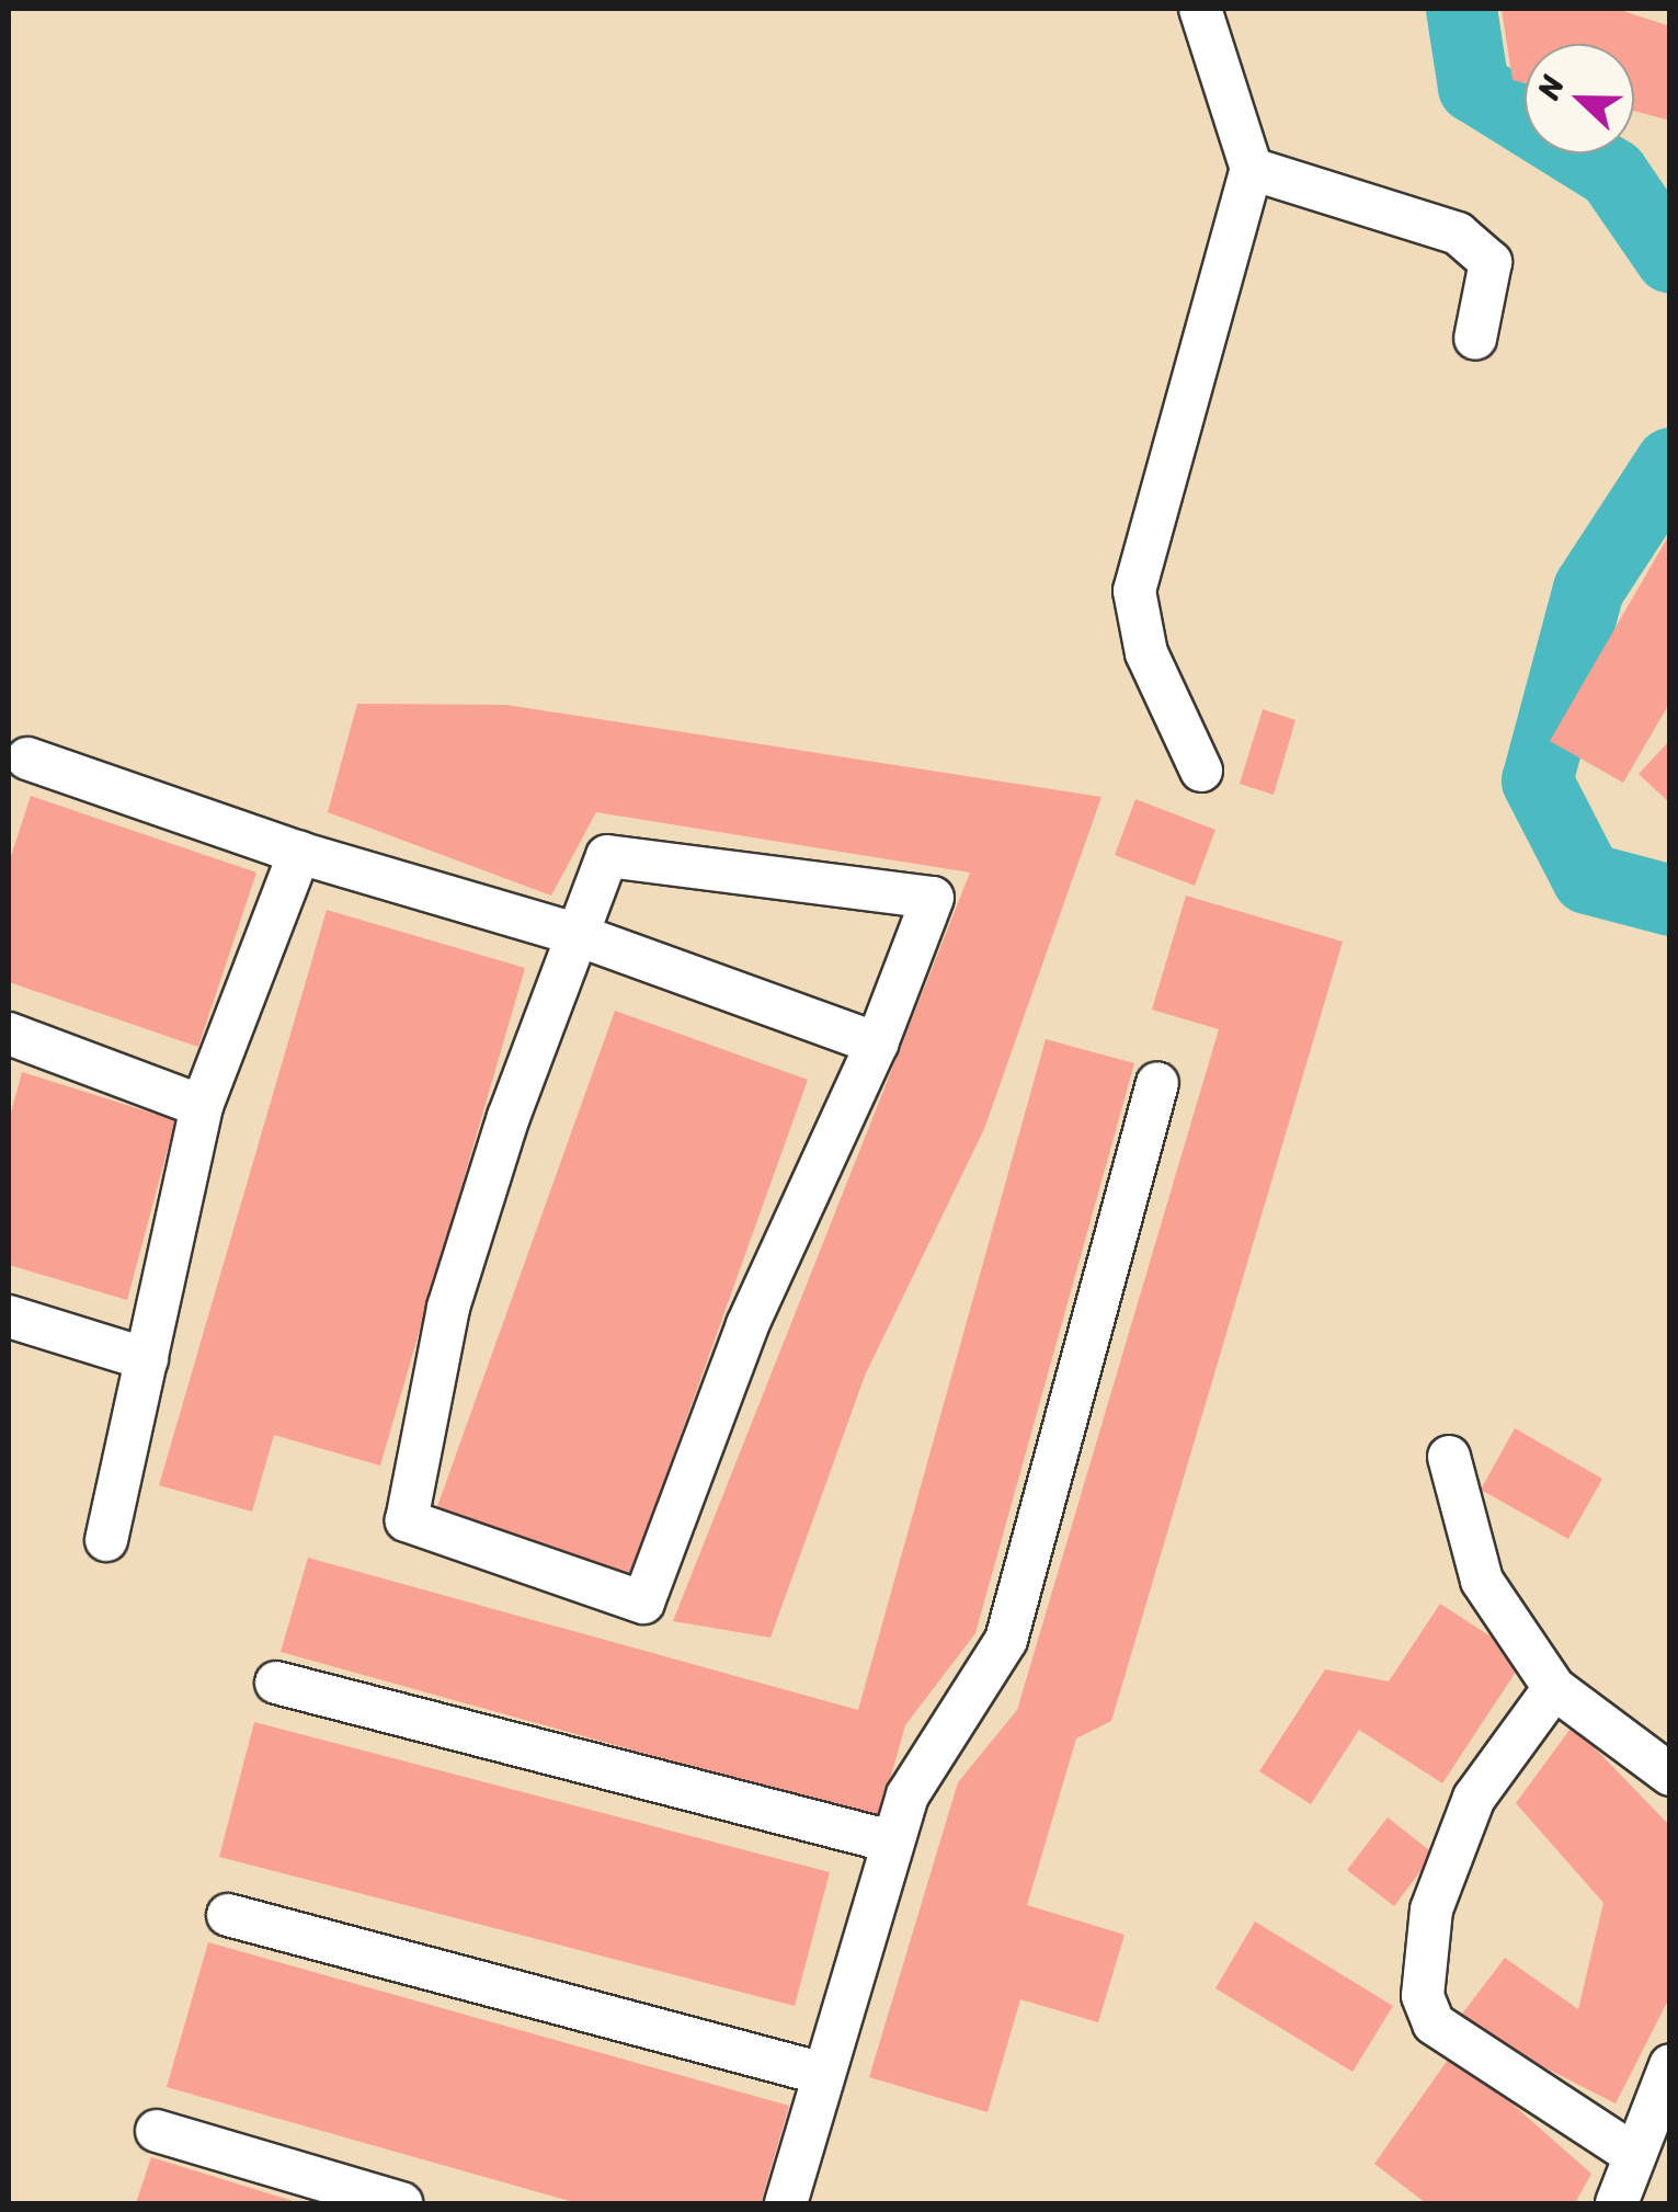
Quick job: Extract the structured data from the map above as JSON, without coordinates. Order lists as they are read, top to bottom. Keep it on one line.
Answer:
{"north":"left"}
